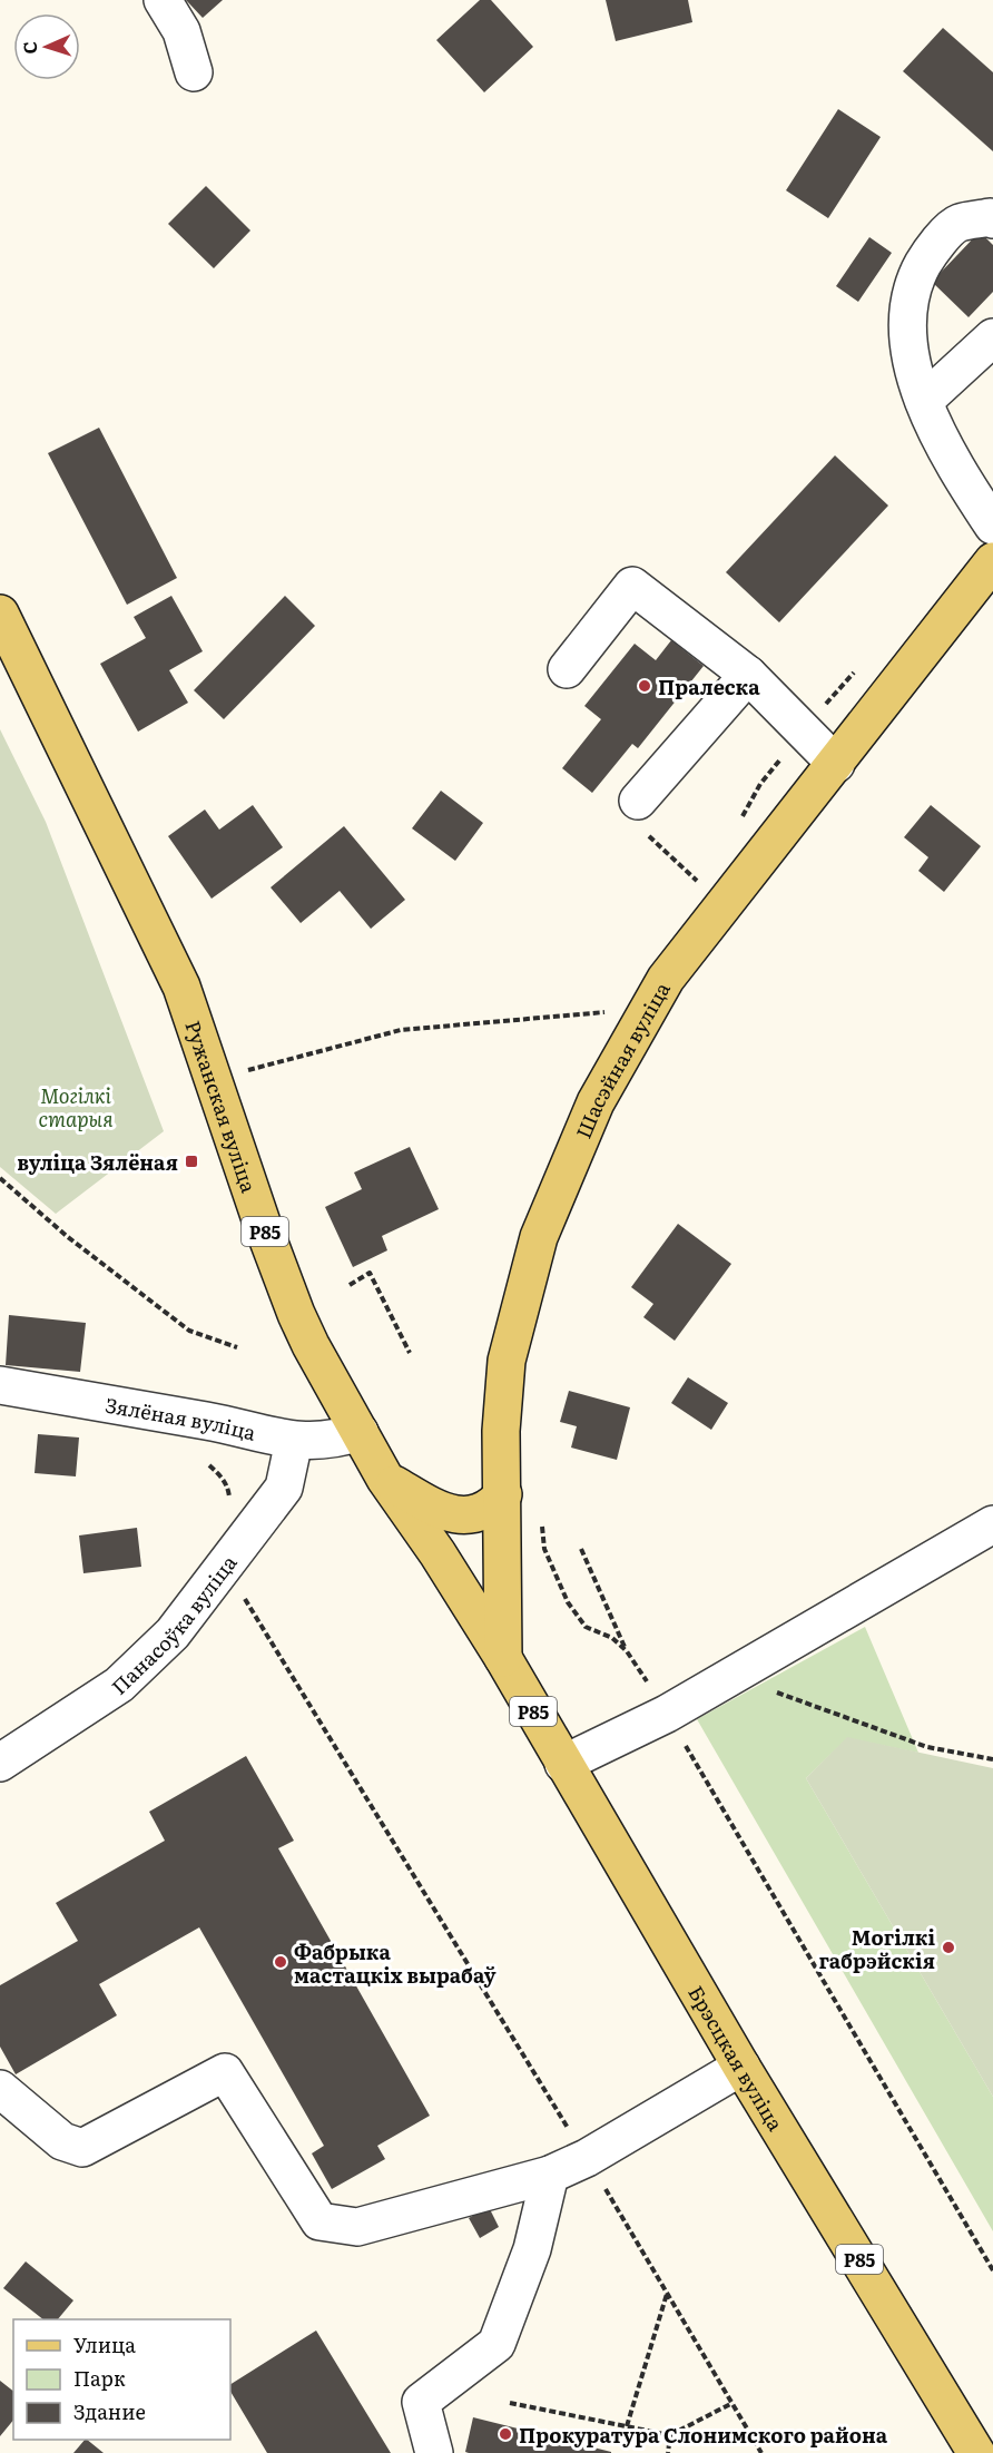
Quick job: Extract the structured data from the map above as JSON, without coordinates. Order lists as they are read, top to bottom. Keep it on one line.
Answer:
{"streets":{"main road":["Шасэйная вуліца","Ружанская вуліца","Р85","Брэсцкая вуліца"],"street":["Зялёная вуліца","Панасоўка вуліца"]},"crossings":[["Шасэйная вуліца","Ружанская вуліца"],["Шасэйная вуліца","Брэсцкая вуліца"],["Ружанская вуліца","Зялёная вуліца"],["Ружанская вуліца","Брэсцкая вуліца"],["Зялёная вуліца","Панасоўка вуліца"]],"parks":["Могілкі старыя"],"places":{"other":["Пралеска","Могілкі габрэйскія","Фабрыка мастацкіх вырабаў","Прокуратура Слонимского района"],"transit":["вуліца Зялёная"]},"legend":["Улица","Парк","Здание"],"north":"left"}
